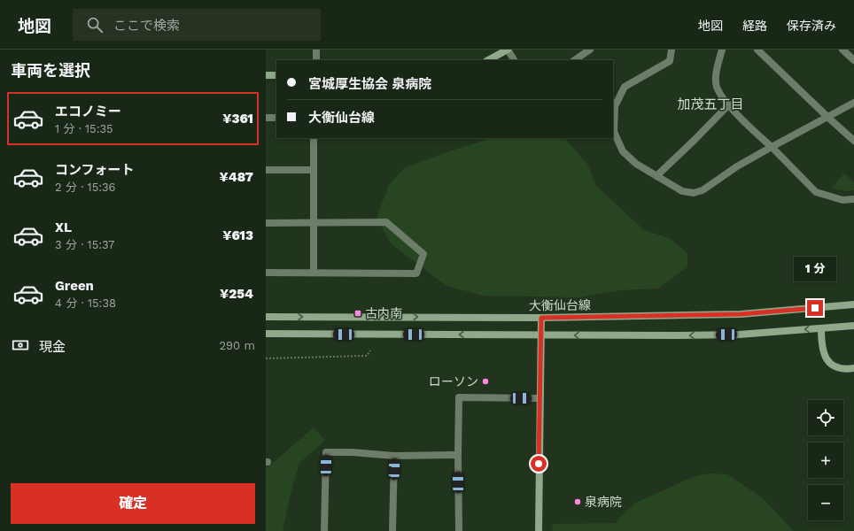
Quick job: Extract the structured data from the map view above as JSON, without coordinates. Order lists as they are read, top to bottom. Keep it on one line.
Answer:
{"streets":{"main road":["大衡仙台線"]},"districts":["加茂五丁目"],"places":{"transit":["古内南"],"other":["ローソン","泉病院"]},"page":{"header":"地図","search":"ここで検索","nav":["地図","経路","保存済み"],"heading":"車両を選択","banner":["宮城厚生協会 泉病院","大衡仙台線"],"list":[{"name":"エコノミー","note":"1 分 · 15:35","value":"¥361"},{"name":"コンフォート","note":"2 分 · 15:36","value":"¥487"},{"name":"XL","note":"3 分 · 15:37","value":"¥613"},{"name":"Green","note":"4 分 · 15:38","value":"¥254"}],"bubble":"1 分","pay":["現金","290 m"],"map_buttons":["+","−"],"buttons":"確定"}}
